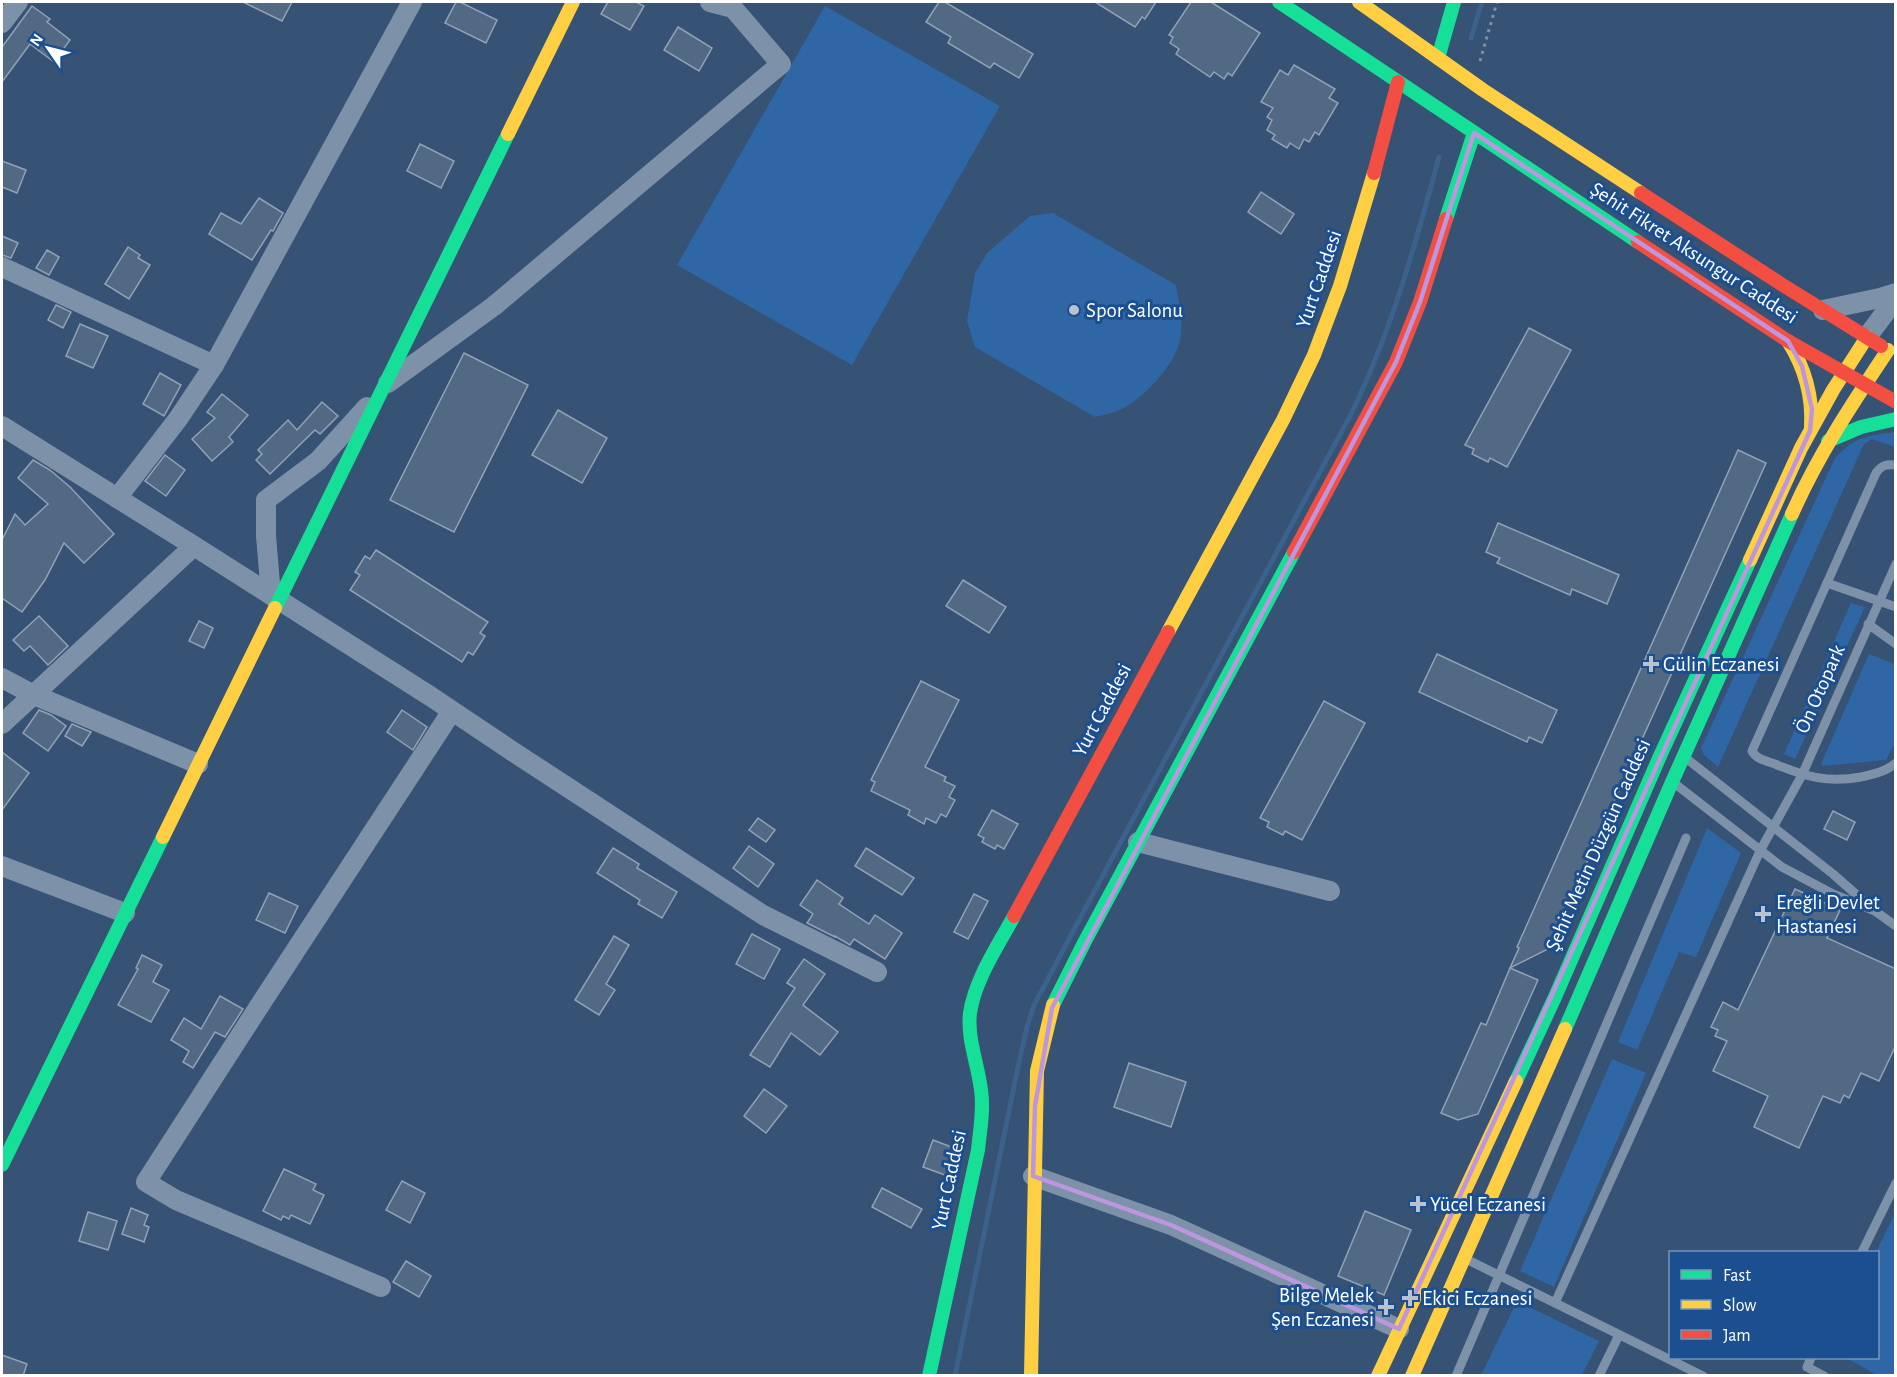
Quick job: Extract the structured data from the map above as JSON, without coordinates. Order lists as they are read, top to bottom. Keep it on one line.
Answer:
{"streets":{"street":["Şehit Fikret Aksungur Caddesi","Yurt Caddesi","Şehit Metin Düzgün Caddesi"],"lane":["Ön Otopark"]},"crossings":[["Şehit Fikret Aksungur Caddesi","Yurt Caddesi"],["Şehit Fikret Aksungur Caddesi","Şehit Metin Düzgün Caddesi"]],"places":{"other":["Spor Salonu"],"health":["Gülin Eczanesi","Ereğli Devlet Hastanesi","Yücel Eczanesi","Ekici Eczanesi","Bilge Melek Şen Eczanesi"]},"legend":["Fast","Slow","Jam"],"north":"top left"}
